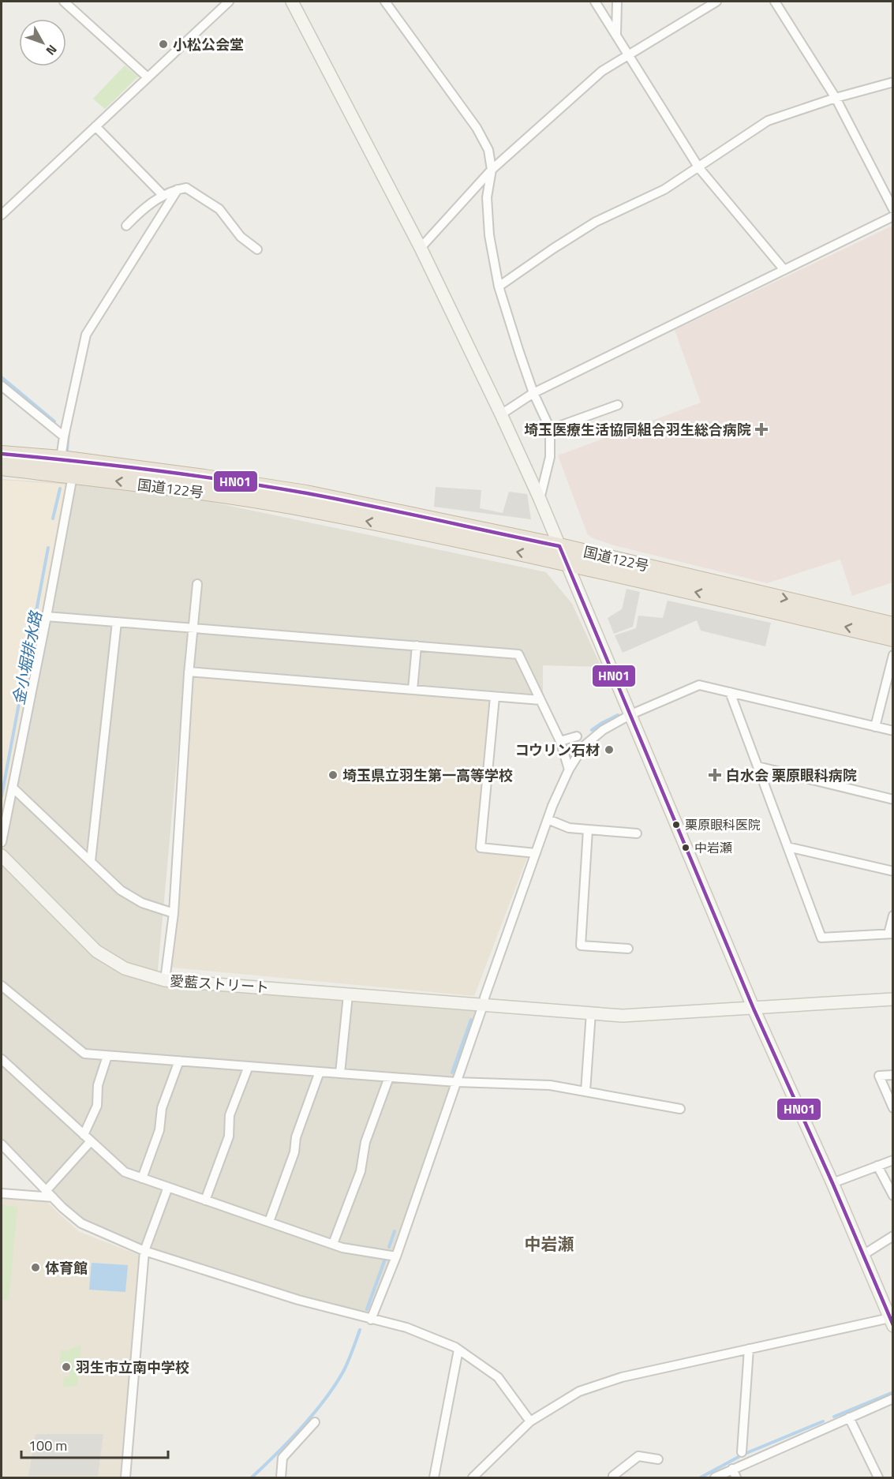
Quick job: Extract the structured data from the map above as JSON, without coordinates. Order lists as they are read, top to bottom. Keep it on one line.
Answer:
{"streets":{"highway":["国道122号"],"street":["愛藍ストリート"]},"districts":["中岩瀬"],"water":["金小堀排水路"],"places":{"other":["小松公会堂","コウリン石材","埼玉県立羽生第一高等学校","栗原眼科医院","中岩瀬","体育館","羽生市立南中学校"],"health":["埼玉医療生活協同組合羽生総合病院","白水会 栗原眼科病院"]},"lines":["transit line HN01"],"scale_bar":"100 m","north":"bottom right"}
